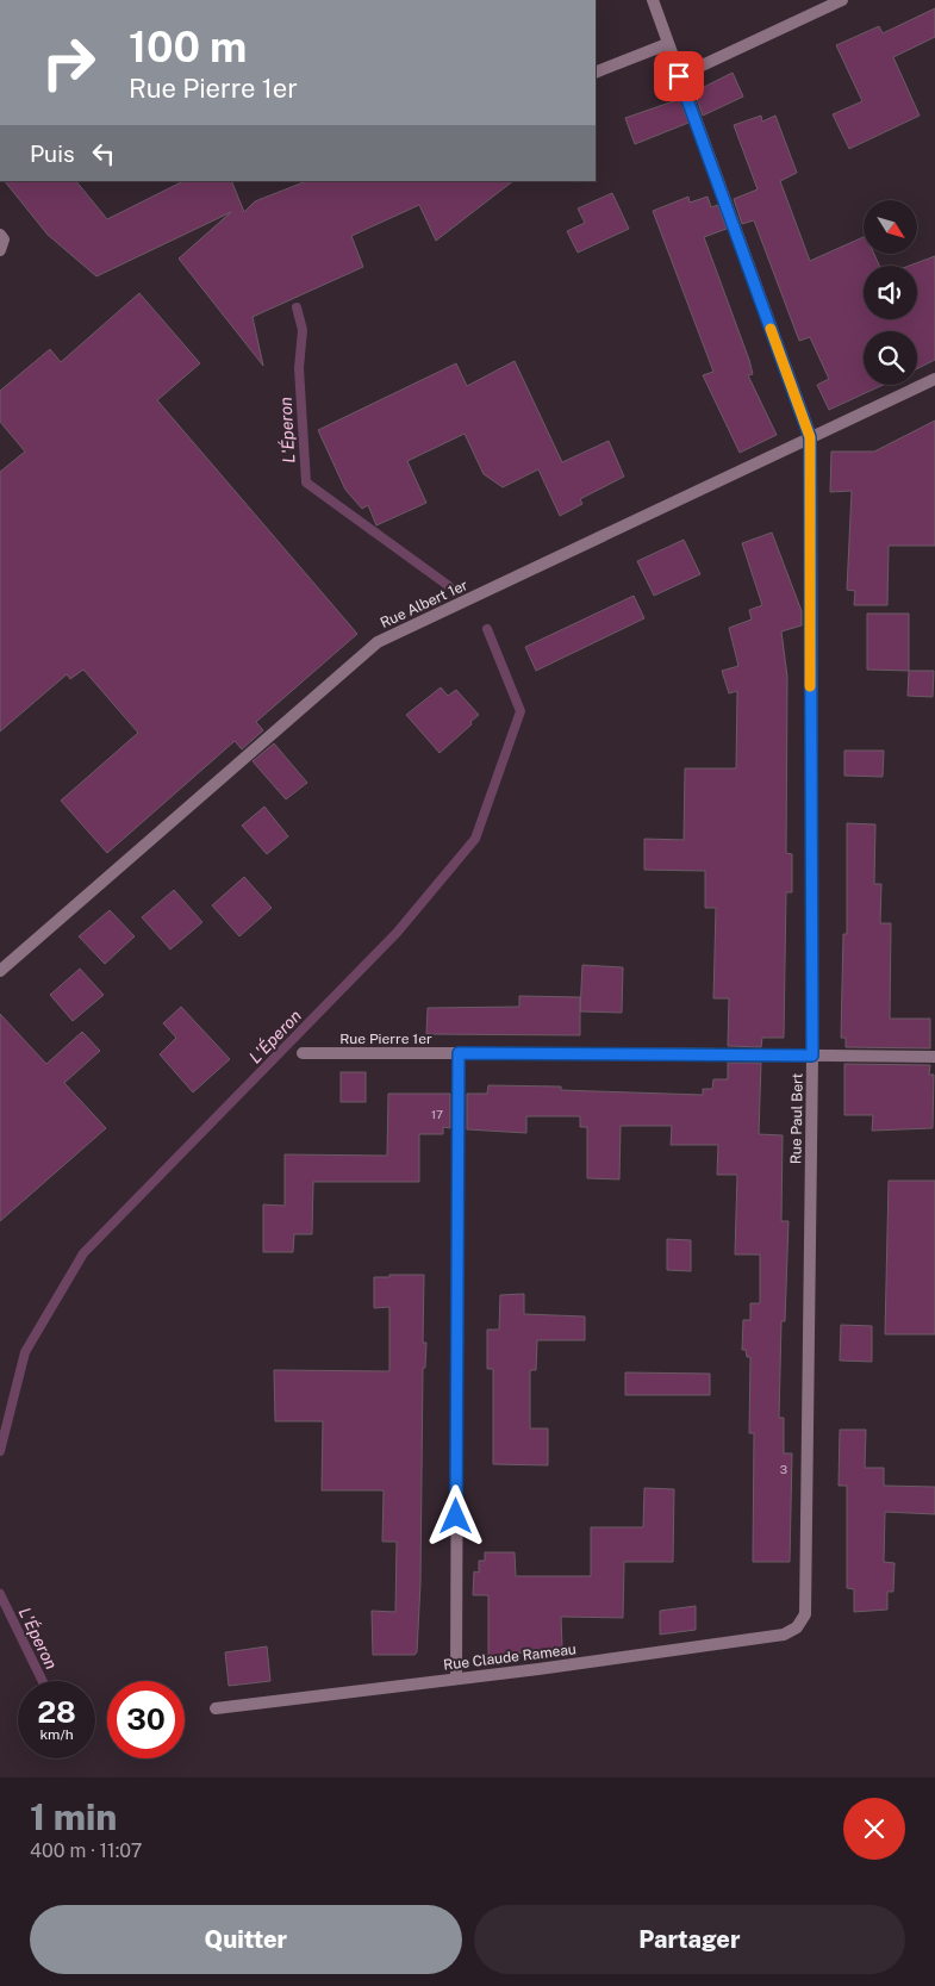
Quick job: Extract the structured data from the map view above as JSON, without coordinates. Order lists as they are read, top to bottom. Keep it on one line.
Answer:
{"streets":{"street":["Rue Albert 1er","Rue Pierre 1er","Rue Paul Bert","Rue Claude Rameau"]},"crossings":[["Rue Albert 1er","Rue Paul Bert"],["Rue Pierre 1er","Rue Paul Bert"],["Rue Paul Bert","Rue Claude Rameau"]],"water":["L'Éperon"],"house_numbers":["17","3"],"north":"bottom right","page":{"turn":["100 m","Rue Pierre 1er"],"then":"Puis","speed":"28 km/h","limit":"30","heading":["1 min","400 m · 11:07"],"buttons":["Quitter","Partager"]}}
